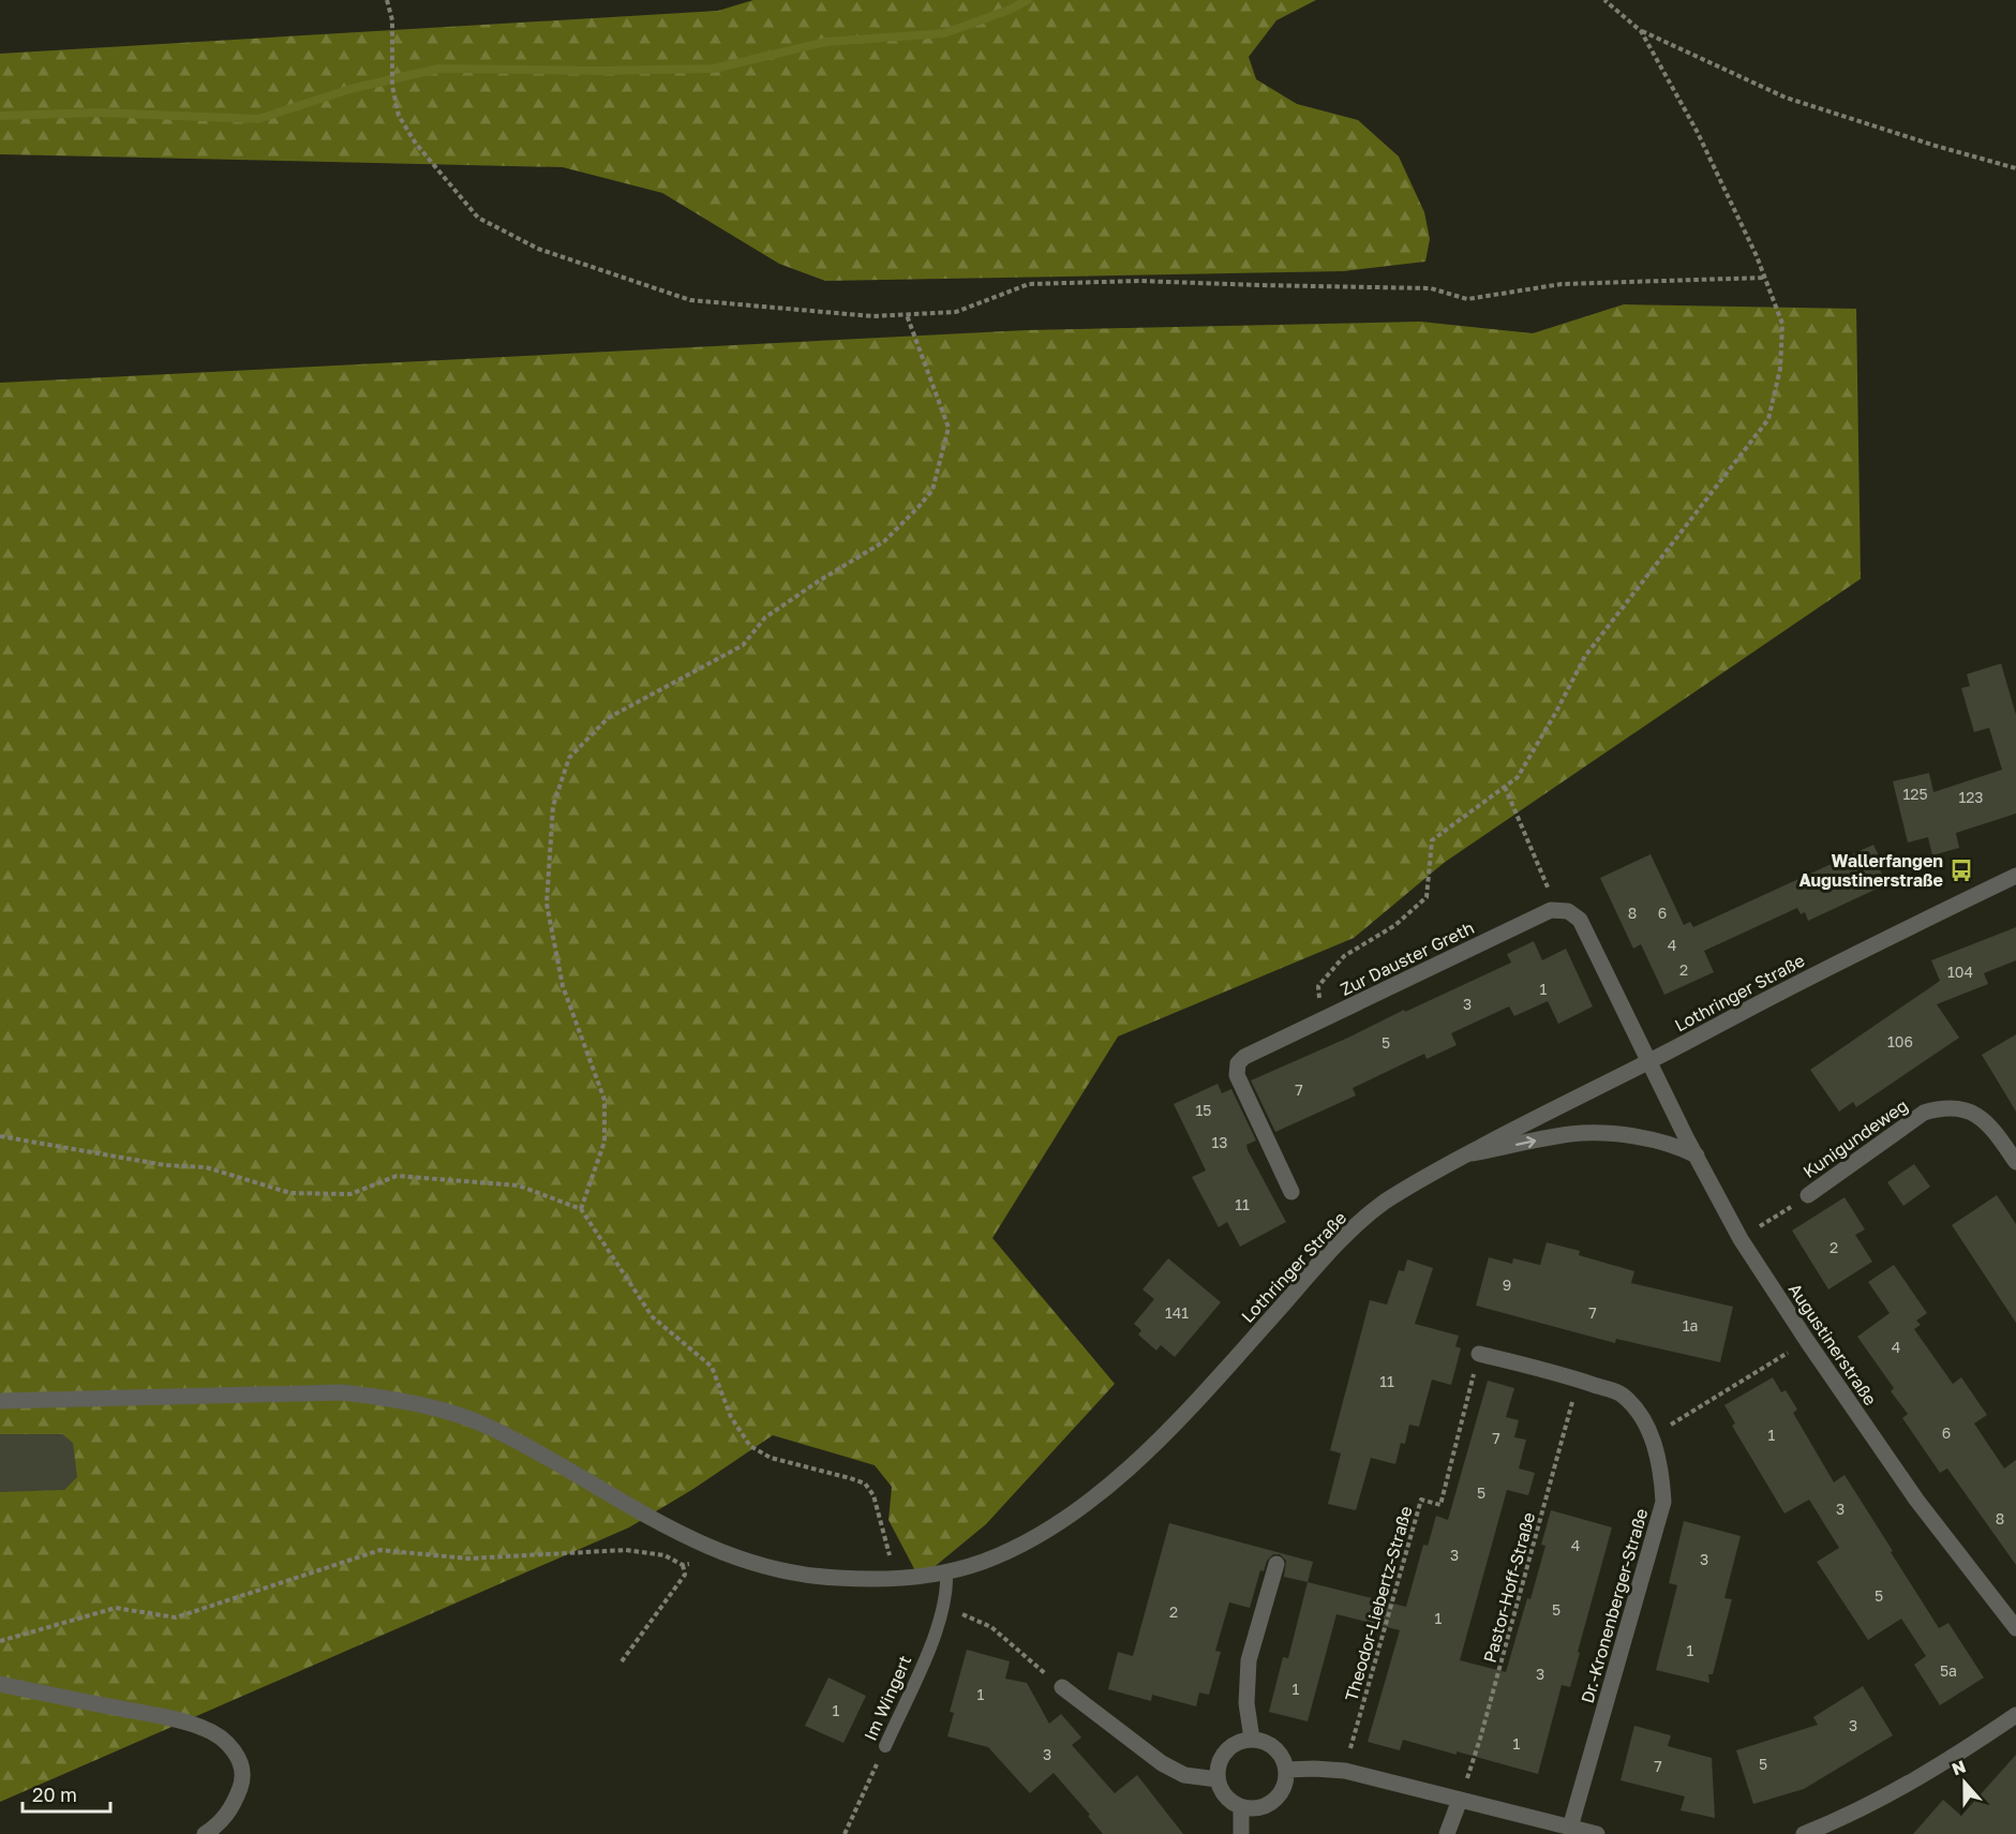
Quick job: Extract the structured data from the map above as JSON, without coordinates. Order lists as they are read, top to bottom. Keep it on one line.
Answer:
{"streets":{"street":["Zur Dauster Greth","Lothringer Straße","Kunigundeweg","Augustinerstraße","Dr.-Kronenberger-Straße"],"lane":["Im Wingert"],"path":["Pastor-Hoff-Straße","Theodor-Liebertz-Straße"]},"crossings":[["Lothringer Straße","Augustinerstraße"],["Lothringer Straße","Im Wingert"],["Pastor-Hoff-Straße","Dr.-Kronenberger-Straße"],["Theodor-Liebertz-Straße","Dr.-Kronenberger-Straße"]],"places":{"bus stop":["Wallerfangen Augustinerstraße"]},"house_numbers":["125","123","8","6","4","2","104","1","3","106","5","7","15","13","11","2","9","141","7","1a","4","11","6","1","7","5","3","8","4","3","3","5","5","2","1","1","5a","3","1","1","1","3","1","3","5","7"],"scale_bar":"20 m","north":"top"}
